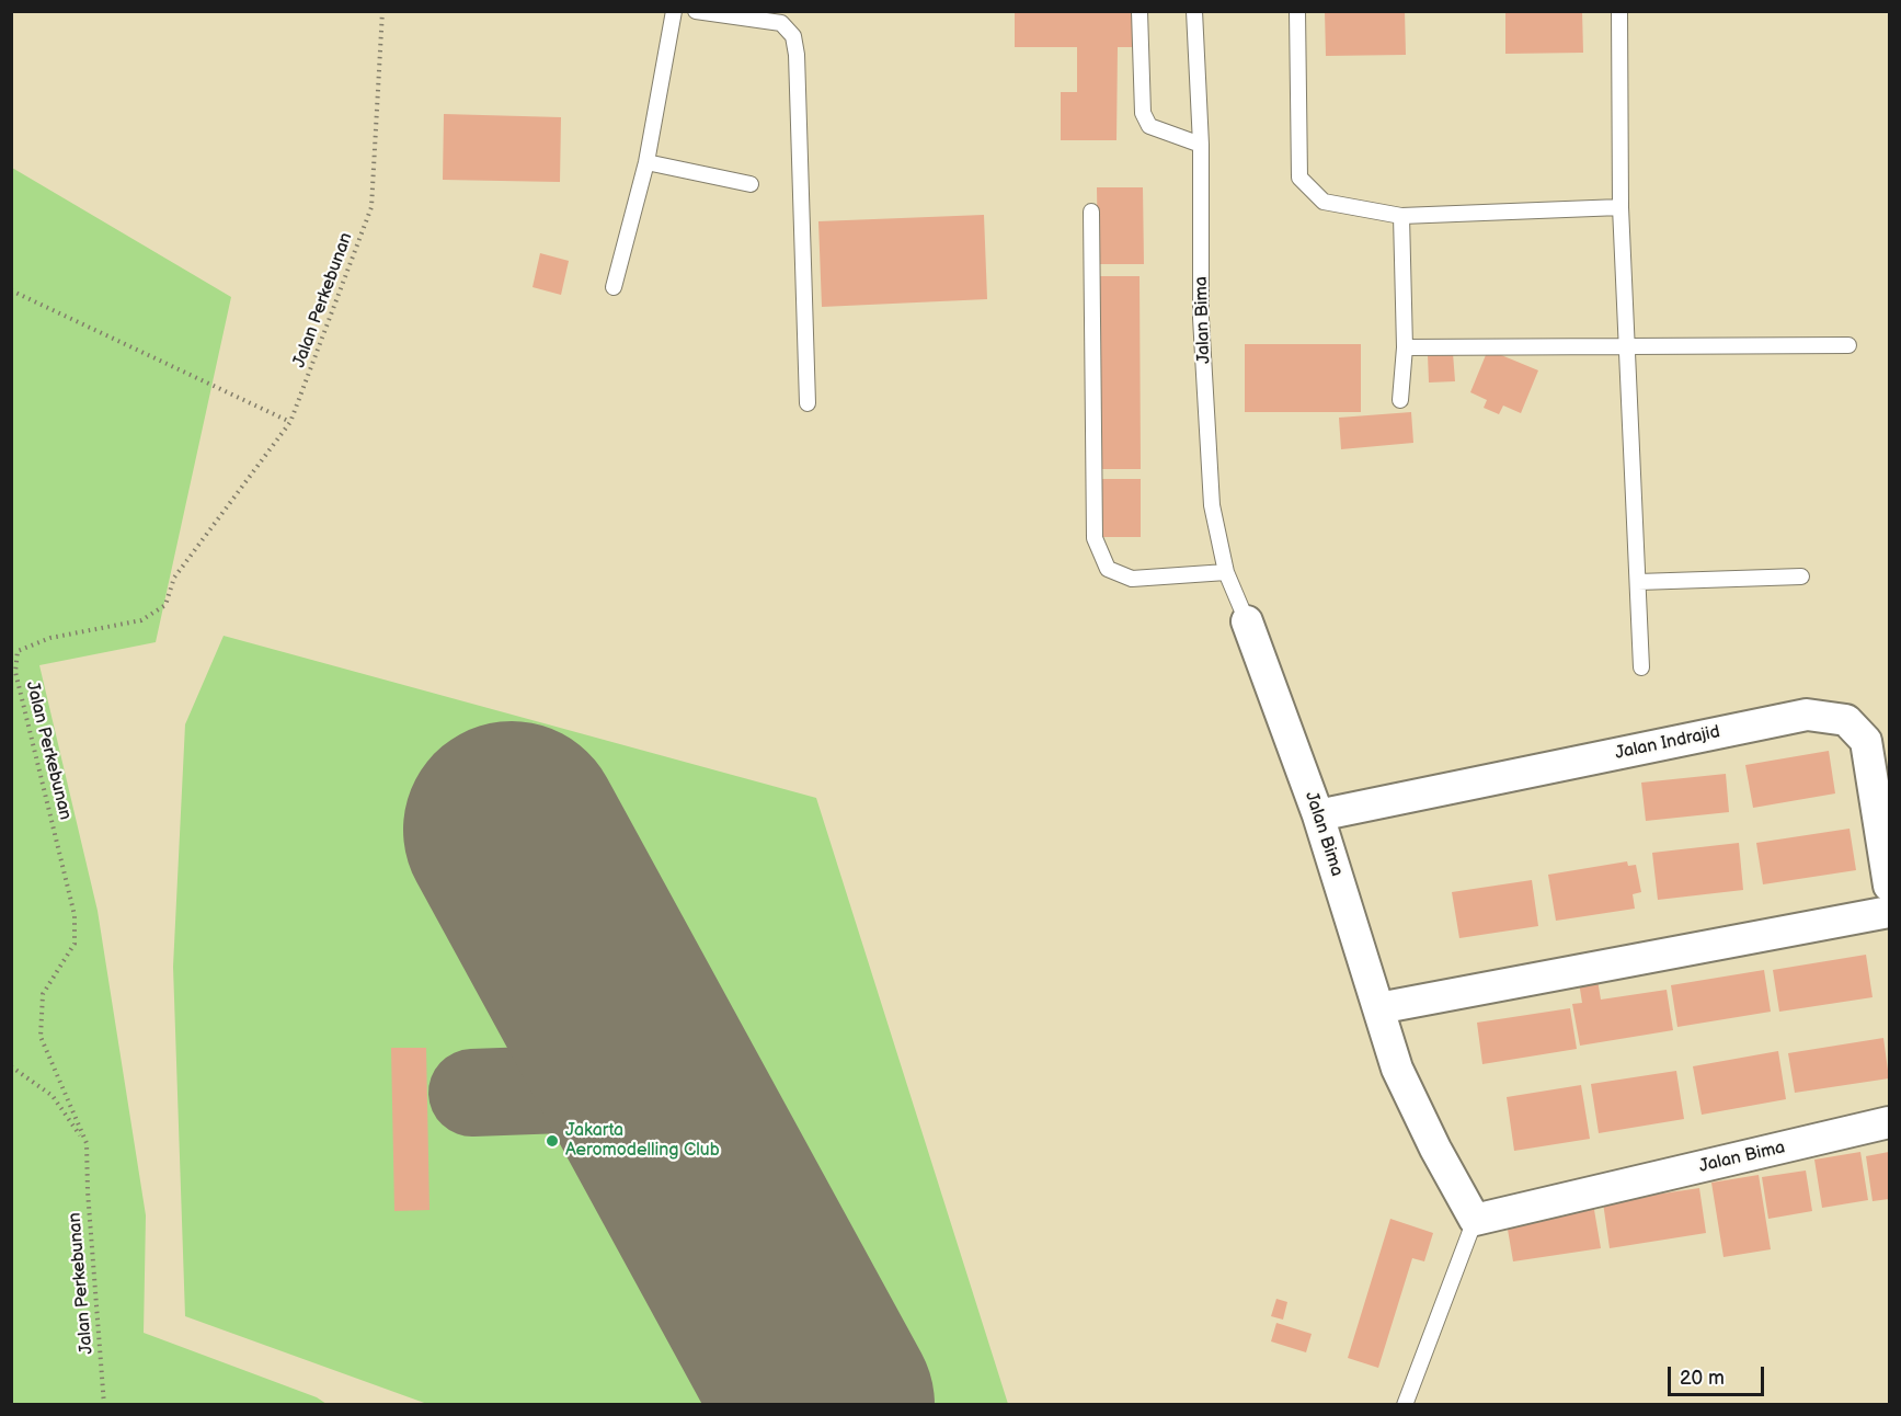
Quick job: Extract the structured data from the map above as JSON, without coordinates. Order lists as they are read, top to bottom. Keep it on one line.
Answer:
{"streets":{"street":["Jalan Bima","Jalan Indrajid"],"path":["Jalan Perkebunan"]},"crossings":[["Jalan Bima","Jalan Indrajid"]],"places":["Jakarta Aeromodelling Club"],"scale_bar":"20 m"}
